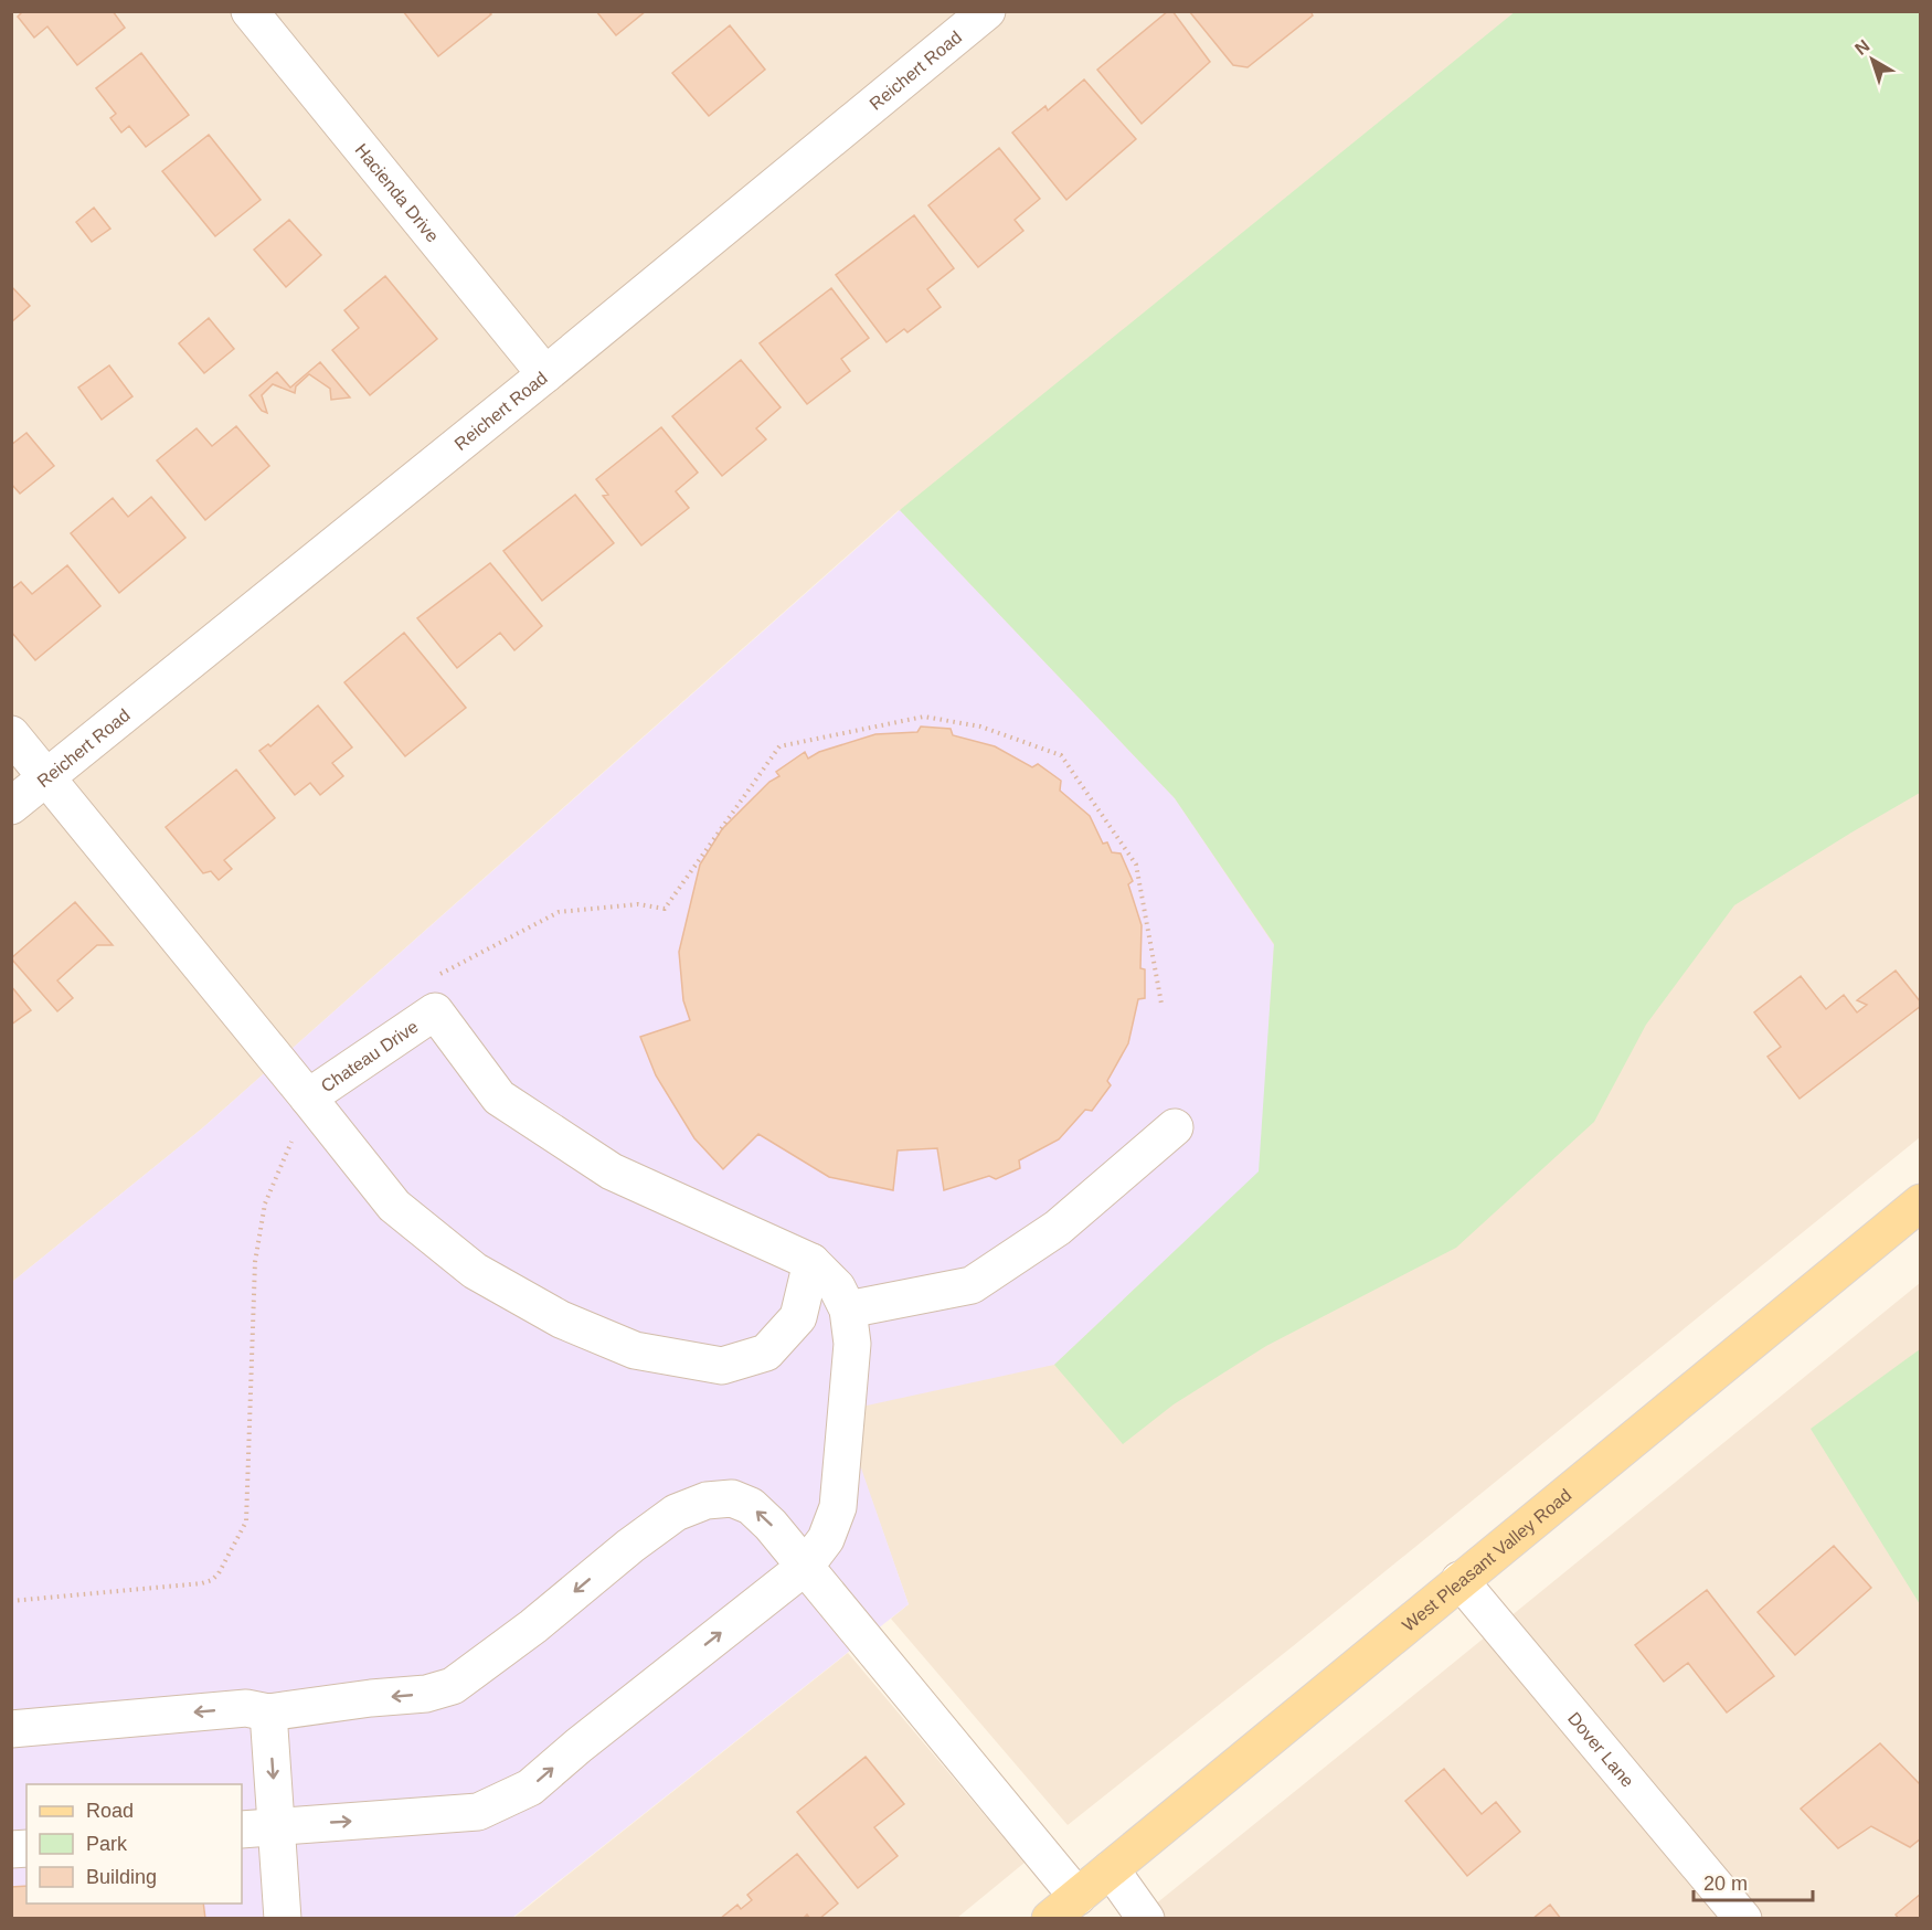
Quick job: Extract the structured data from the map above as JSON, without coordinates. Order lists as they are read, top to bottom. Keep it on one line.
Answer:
{"streets":{"main road":["West Pleasant Valley Road"],"street":["Reichert Road","Hacienda Drive","Chateau Drive","Dover Lane"]},"crossings":[["Reichert Road","Hacienda Drive"],["Reichert Road","Chateau Drive"],["West Pleasant Valley Road","Dover Lane"]],"legend":["Road","Park","Building"],"scale_bar":"20 m","north":"top left"}
